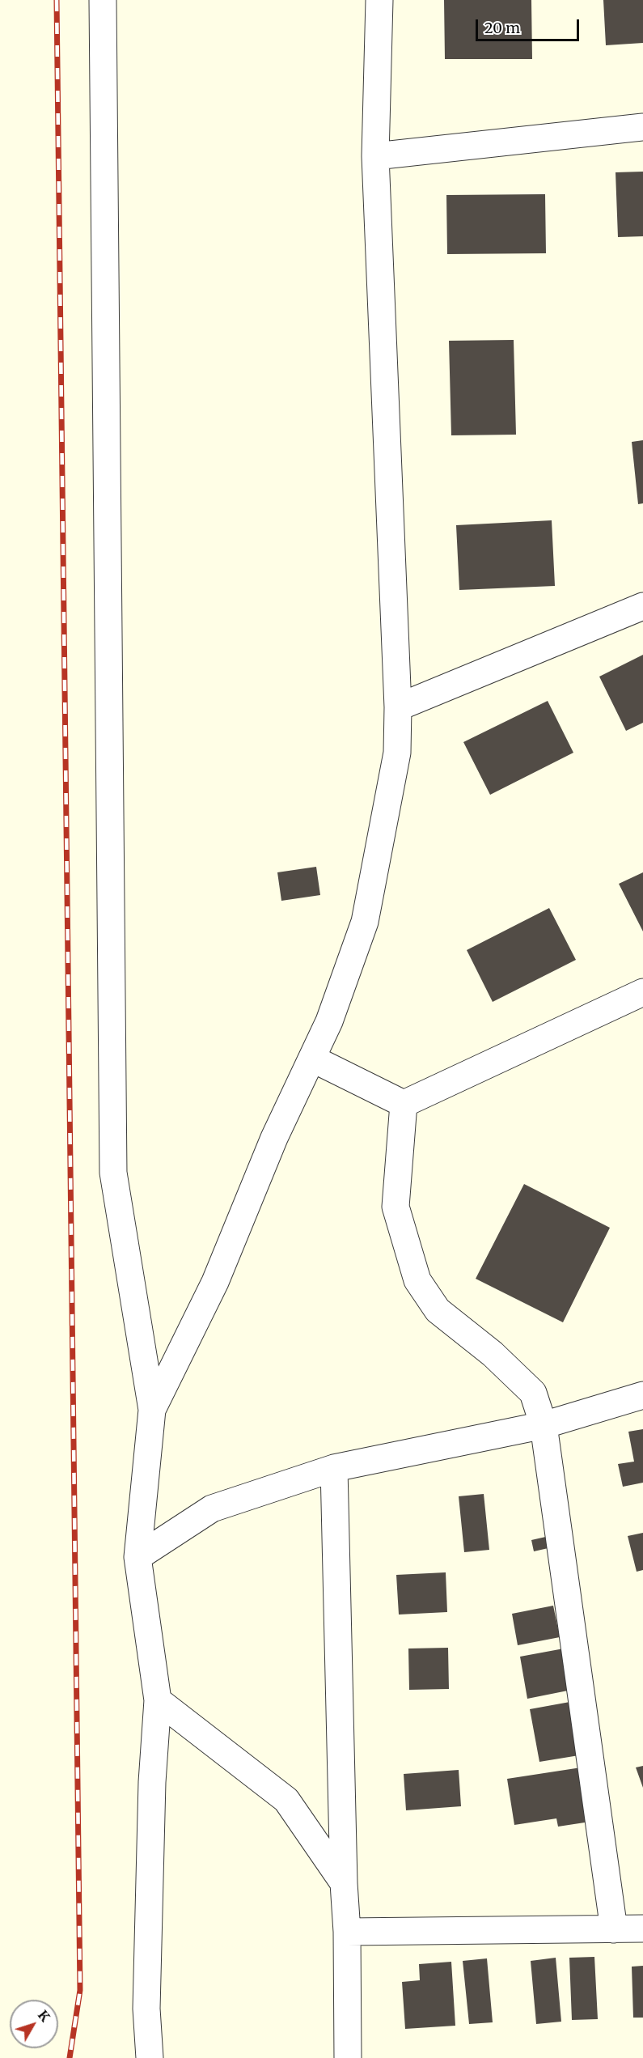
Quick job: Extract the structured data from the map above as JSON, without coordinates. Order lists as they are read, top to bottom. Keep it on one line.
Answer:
{"scale_bar":"20 m","north":"top right"}
